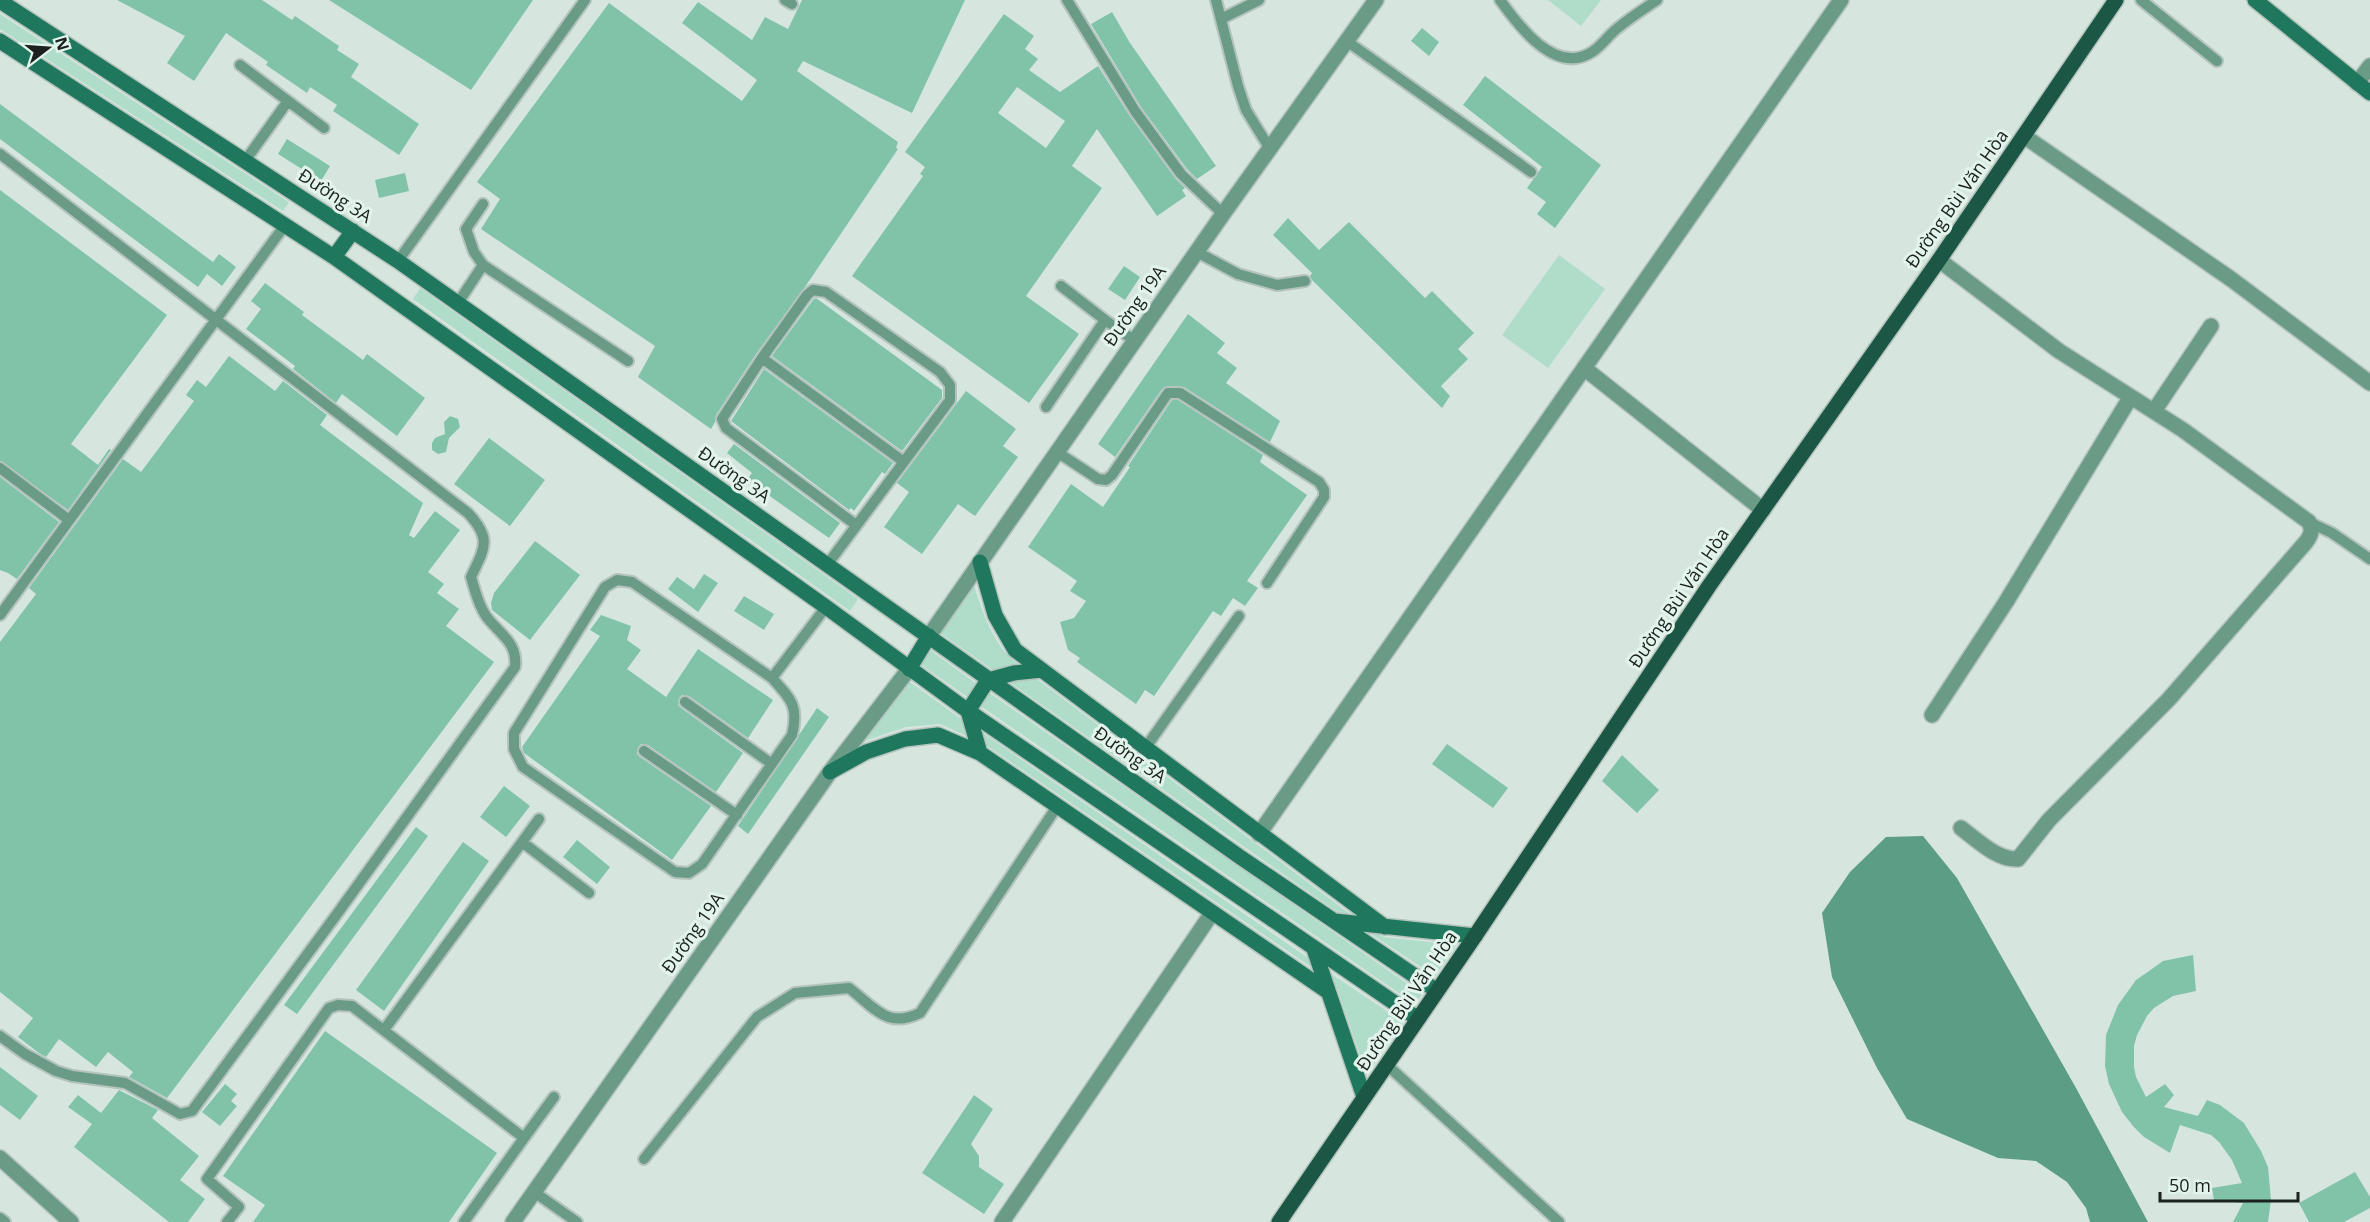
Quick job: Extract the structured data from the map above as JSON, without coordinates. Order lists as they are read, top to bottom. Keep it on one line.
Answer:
{"streets":{"main road":["Đường Bùi Văn Hòa"],"street":["Đường 3A","Đường 19A"]},"crossings":[["Đường 3A","Đường Bùi Văn Hòa"],["Đường 3A","Đường 19A"]],"scale_bar":"50 m","north":"right"}
